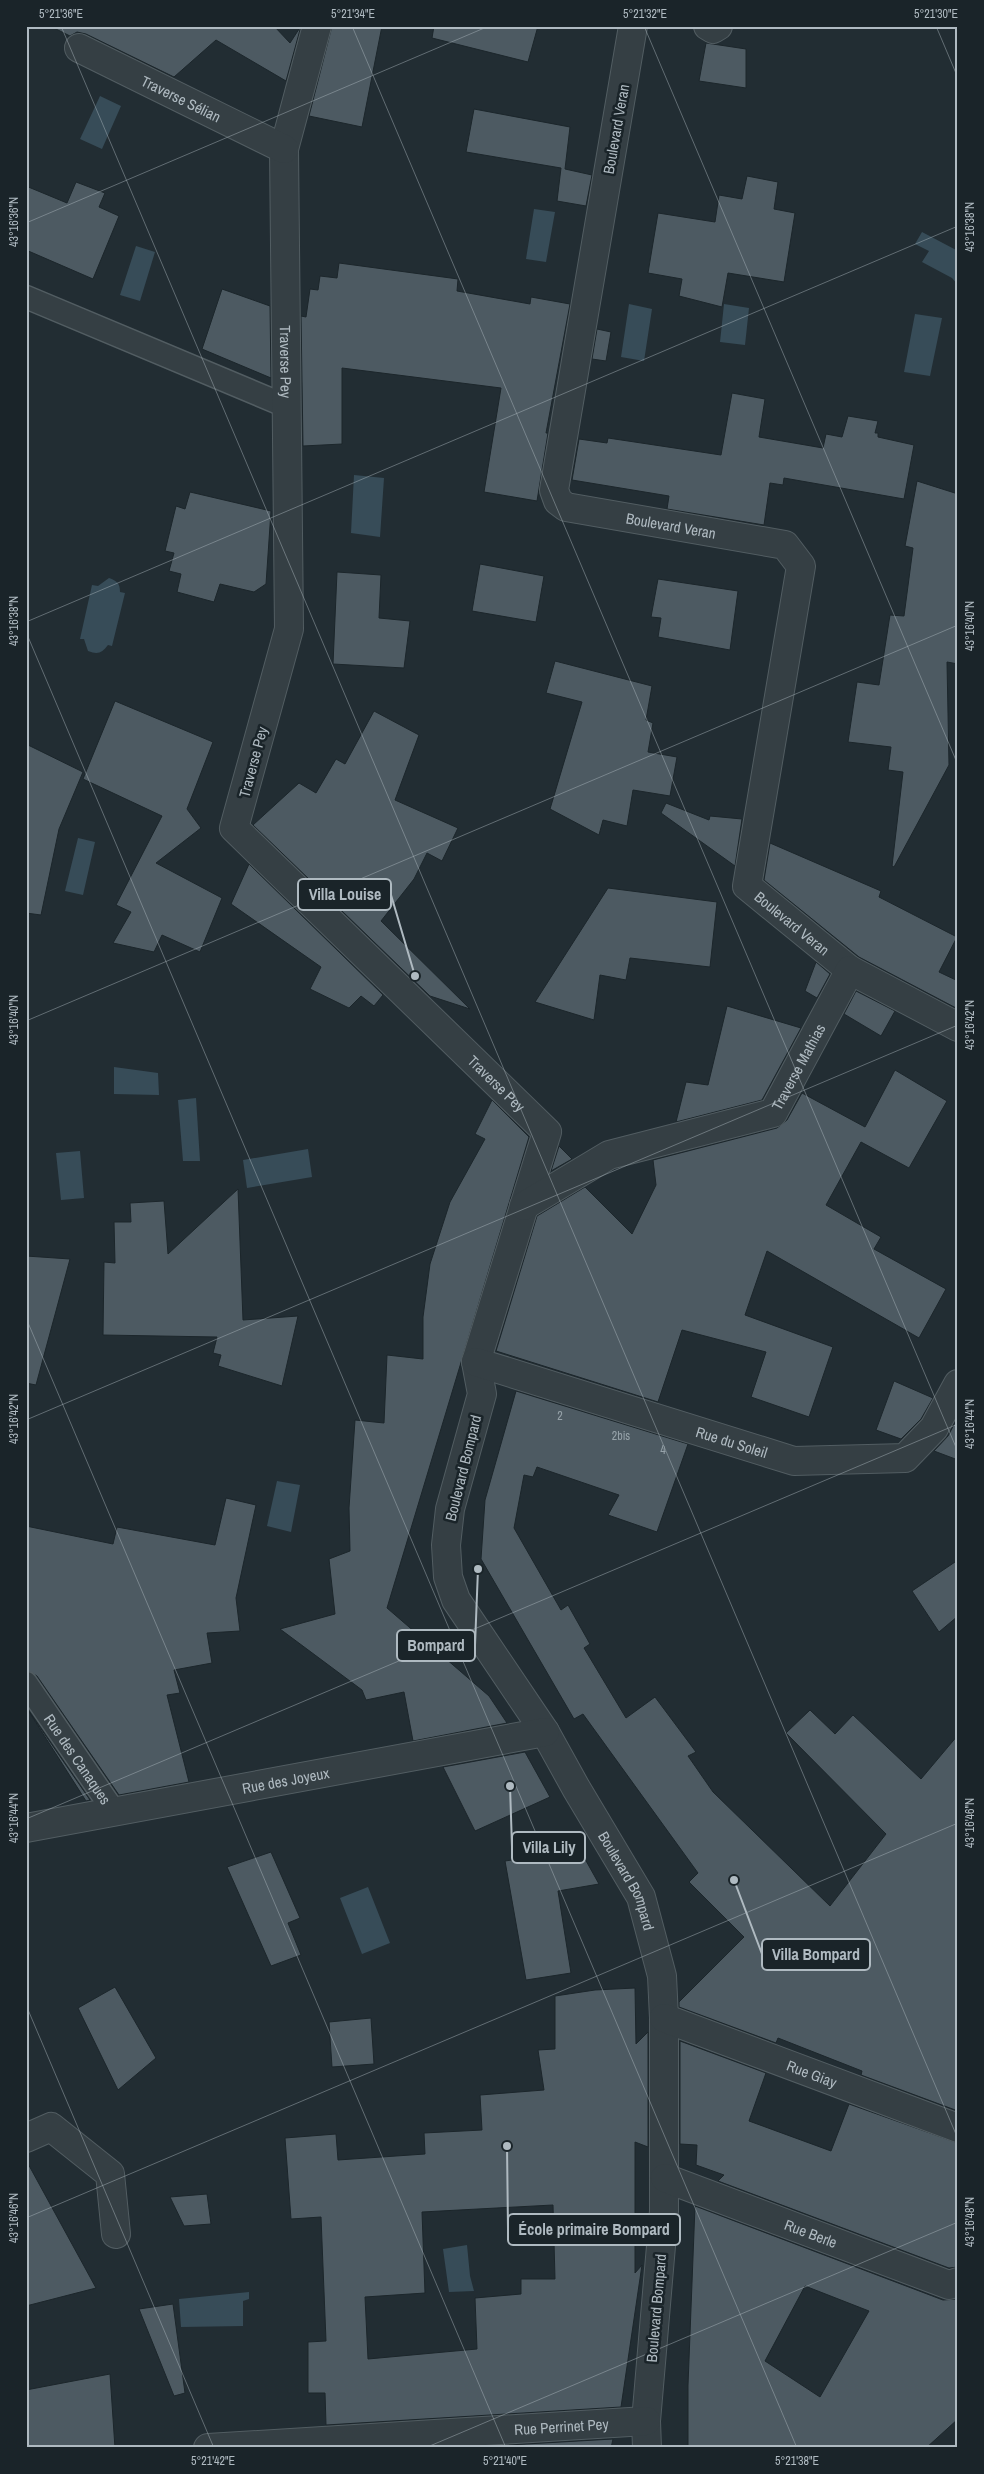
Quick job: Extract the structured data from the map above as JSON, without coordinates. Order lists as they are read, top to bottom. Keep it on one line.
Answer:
{"streets":{"street":["Traverse Sélian","Boulevard Veran","Traverse Pey","Traverse Mathias","Rue du Soleil","Boulevard Bompard","Rue des Joyeux","Rue Giay","Rue Berle","Rue Perrinet Pey"],"lane":["Rue des Canaques"]},"crossings":[["Traverse Sélian","Traverse Pey"],["Boulevard Veran","Traverse Mathias"],["Traverse Pey","Traverse Mathias"],["Traverse Pey","Rue du Soleil"],["Traverse Pey","Boulevard Bompard"],["Rue du Soleil","Boulevard Bompard"],["Boulevard Bompard","Rue des Joyeux"],["Boulevard Bompard","Rue Giay"],["Boulevard Bompard","Rue Berle"],["Boulevard Bompard","Rue Perrinet Pey"],["Rue des Canaques","Rue des Joyeux"]],"places":["Villa Louise","Bompard","Villa Lily","Villa Bompard","École primaire Bompard"],"house_numbers":["2","2bis","4"],"coordinates":["5°21'36\"E","5°21'34\"E","5°21'32\"E","5°21'30\"E","43°16'36\"N","43°16'38\"N","43°16'40\"N","43°16'42\"N","43°16'44\"N","43°16'46\"N","43°16'48\"N","5°21'42\"E","5°21'40\"E","5°21'38\"E"]}
